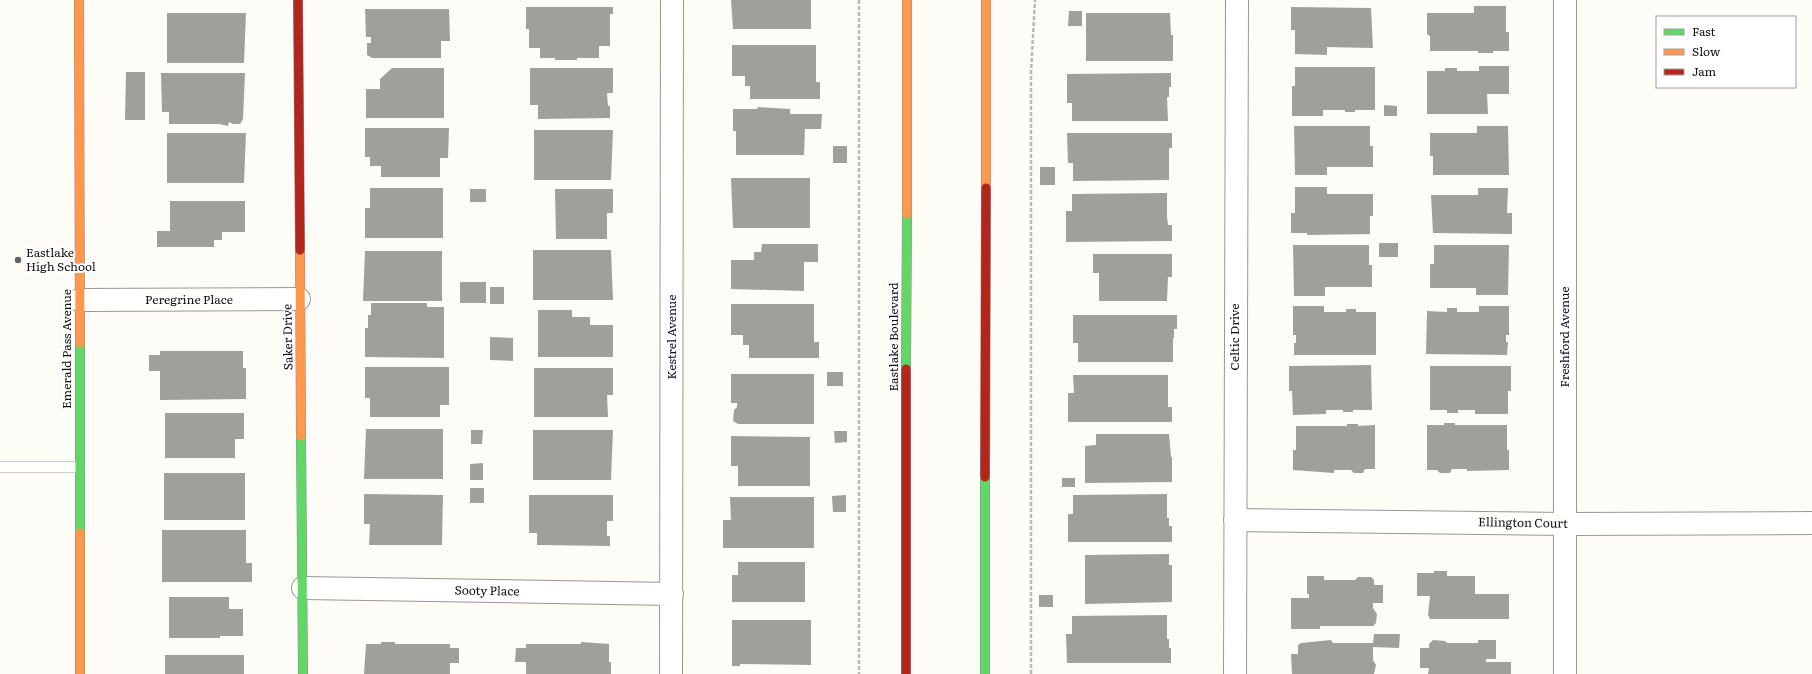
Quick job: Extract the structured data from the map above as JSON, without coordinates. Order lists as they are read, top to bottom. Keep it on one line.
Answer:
{"streets":{"street":["Peregrine Place","Saker Drive","Kestrel Avenue","Eastlake Boulevard","Celtic Drive","Freshford Avenue","Emerald Pass Avenue","Ellington Court","Sooty Place"]},"crossings":[["Peregrine Place","Saker Drive"],["Peregrine Place","Emerald Pass Avenue"],["Saker Drive","Sooty Place"],["Kestrel Avenue","Sooty Place"],["Celtic Drive","Ellington Court"],["Freshford Avenue","Ellington Court"]],"places":["Eastlake High School"],"legend":["Fast","Slow","Jam"]}
